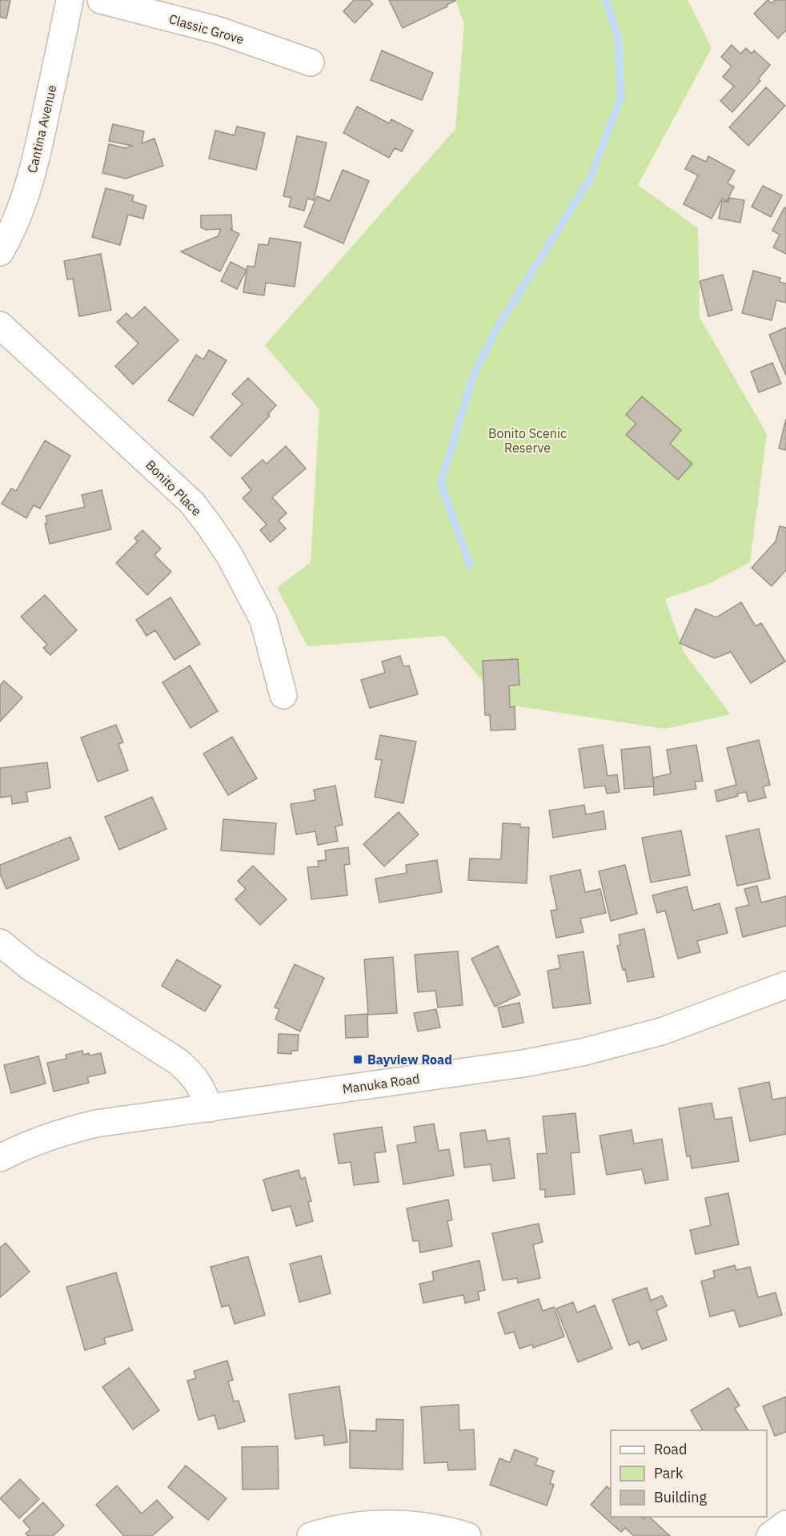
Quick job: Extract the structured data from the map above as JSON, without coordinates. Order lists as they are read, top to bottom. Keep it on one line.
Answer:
{"streets":{"street":["Classic Grove","Cantina Avenue","Bonito Place","Manuka Road"]},"parks":["Bonito Scenic Reserve"],"places":{"transit":["Bayview Road"]},"legend":["Road","Park","Building"]}
